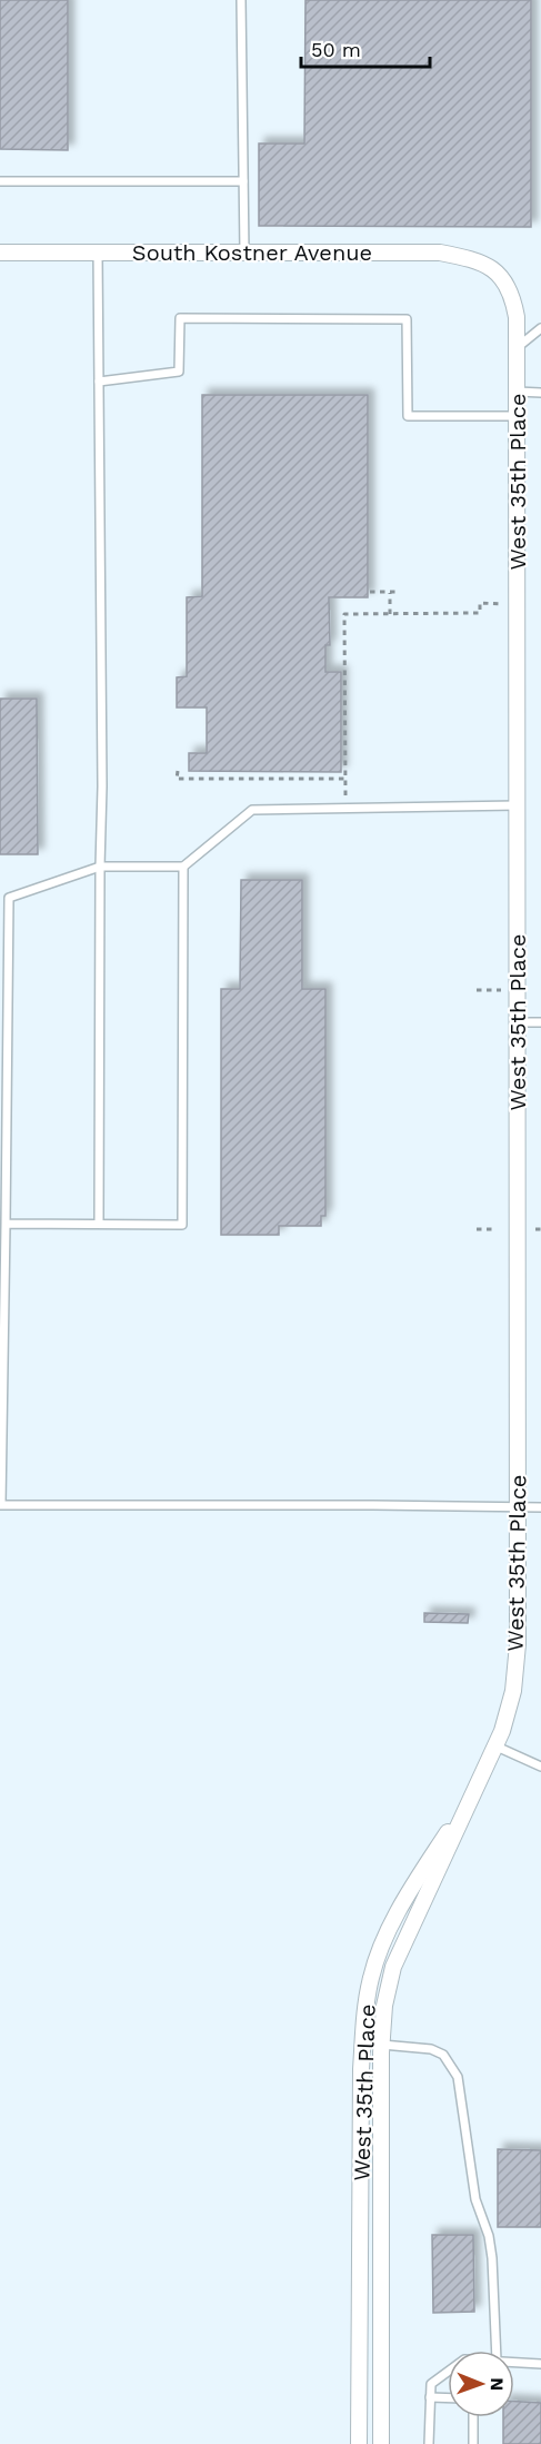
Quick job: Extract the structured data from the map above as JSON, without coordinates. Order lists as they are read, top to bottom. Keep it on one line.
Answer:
{"streets":{"street":["South Kostner Avenue","West 35th Place"]},"crossings":[["South Kostner Avenue","West 35th Place"]],"scale_bar":"50 m","north":"right"}
